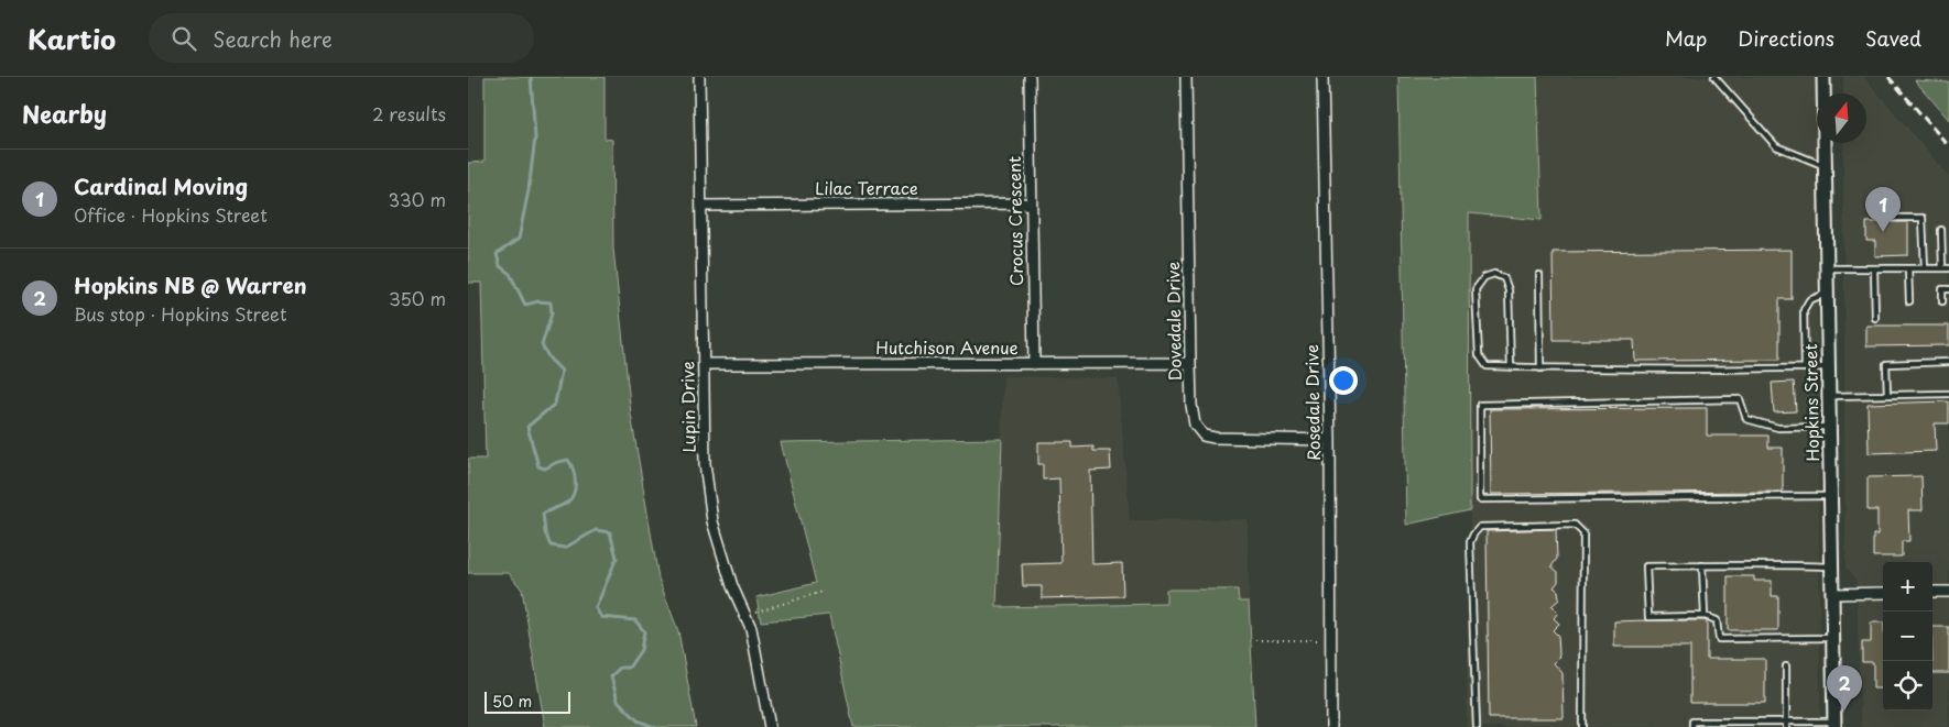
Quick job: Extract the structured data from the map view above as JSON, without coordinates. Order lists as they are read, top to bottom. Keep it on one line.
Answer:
{"streets":{"main road":["Hopkins Street"],"street":["Lilac Terrace","Crocus Crescent","Dovedale Drive","Hutchison Avenue","Rosedale Drive","Lupin Drive"]},"crossings":[["Lilac Terrace","Crocus Crescent"],["Lilac Terrace","Lupin Drive"],["Crocus Crescent","Hutchison Avenue"],["Dovedale Drive","Hutchison Avenue"],["Dovedale Drive","Rosedale Drive"],["Hutchison Avenue","Lupin Drive"]],"scale_bar":"50 m","north":"top","page":{"header":"Kartio","search":"Search here","nav":["Map","Directions","Saved"],"heading":["Nearby","2 results"],"list":[{"mark":"1","name":"Cardinal Moving","note":"Office · Hopkins Street","value":"330 m"},{"mark":"2","name":"Hopkins NB @ Warren","note":"Bus stop · Hopkins Street","value":"350 m"}],"pins":["1","2"],"map_buttons":["+","−"],"scale":"50 m"}}
